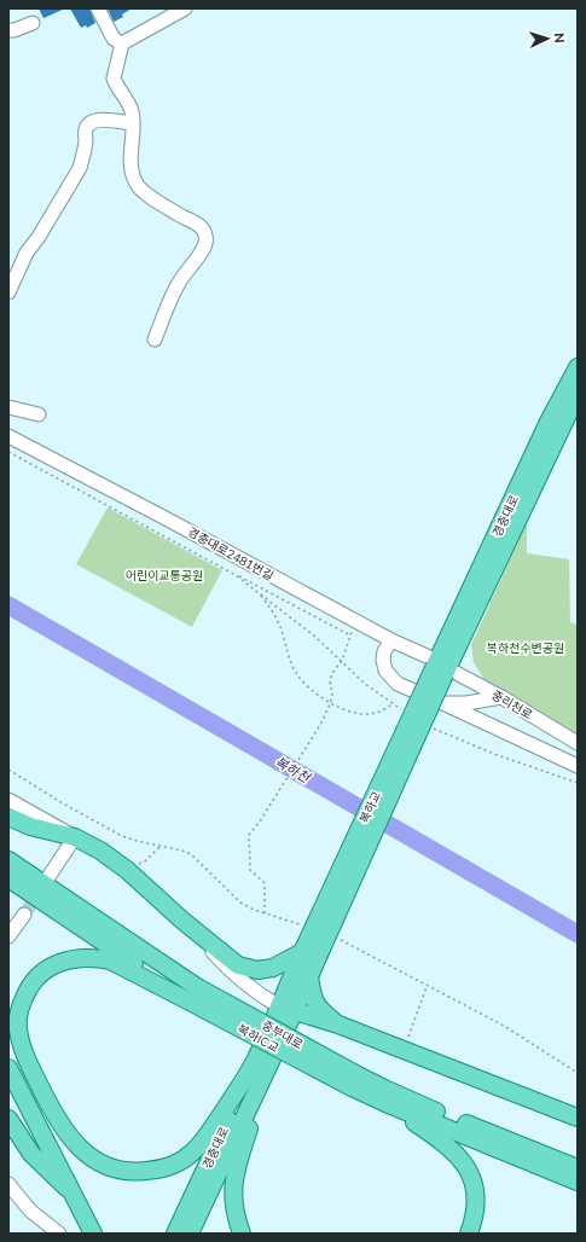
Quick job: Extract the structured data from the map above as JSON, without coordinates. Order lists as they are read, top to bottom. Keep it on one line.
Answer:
{"streets":{"main road":["경충대로","복하교","복하IC교"],"street":["경충대로2481번길","중리천로"]},"crossings":[["경충대로","경충대로2481번길"],["경충대로","중리천로"],["경충대로","복하교"],["경충대로2481번길","중리천로"],["경충대로2481번길","복하교"],["중리천로","복하교"]],"water":["복하천"],"parks":["어린이교통공원","복하천수변공원"],"north":"right"}
